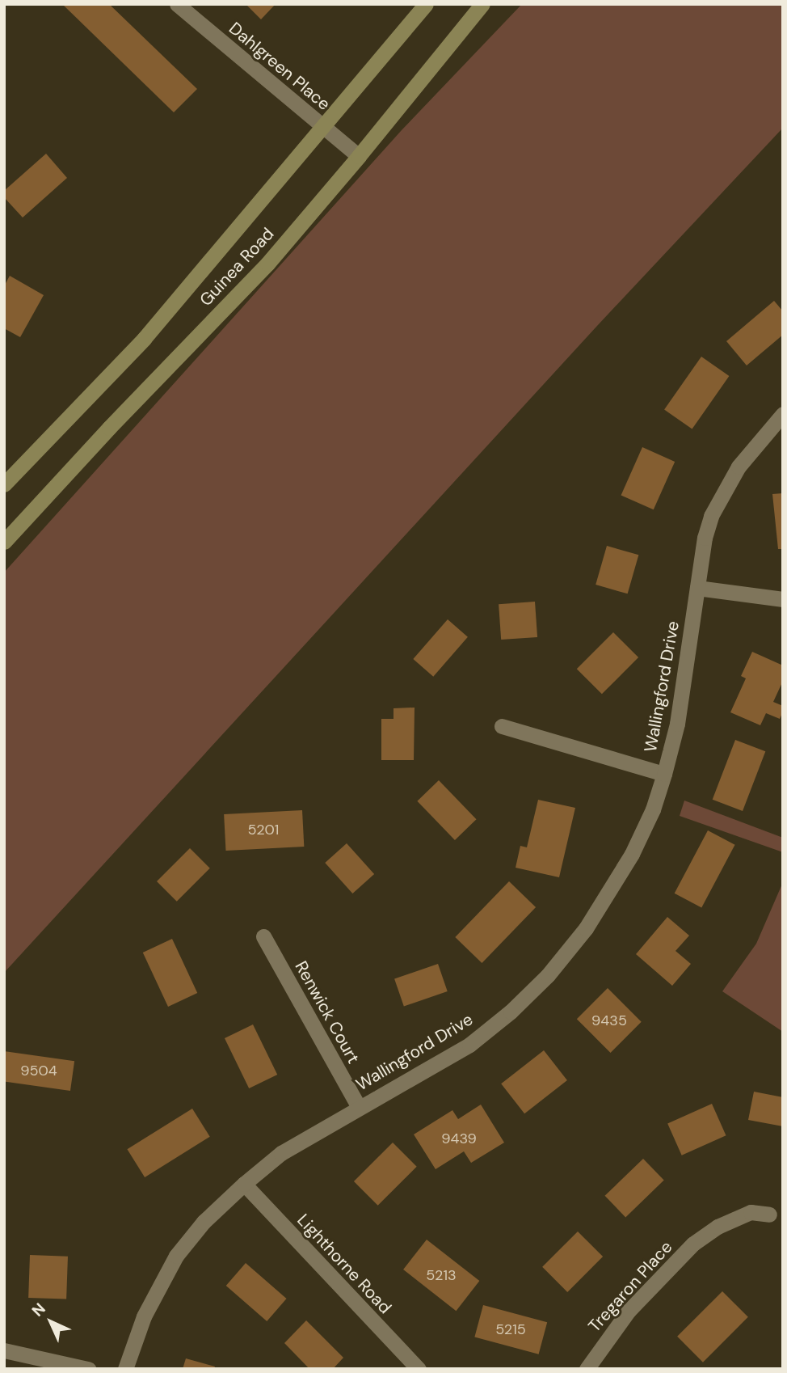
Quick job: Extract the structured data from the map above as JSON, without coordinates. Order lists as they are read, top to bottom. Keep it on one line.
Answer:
{"streets":{"main road":["Guinea Road"],"street":["Dahlgreen Place","Wallingford Drive","Renwick Court","Lighthorne Road","Tregaron Place"]},"crossings":[["Dahlgreen Place","Guinea Road"],["Wallingford Drive","Renwick Court"],["Wallingford Drive","Lighthorne Road"]],"house_numbers":["5201","9435","9504","9439","5213","5215"],"north":"top left"}
